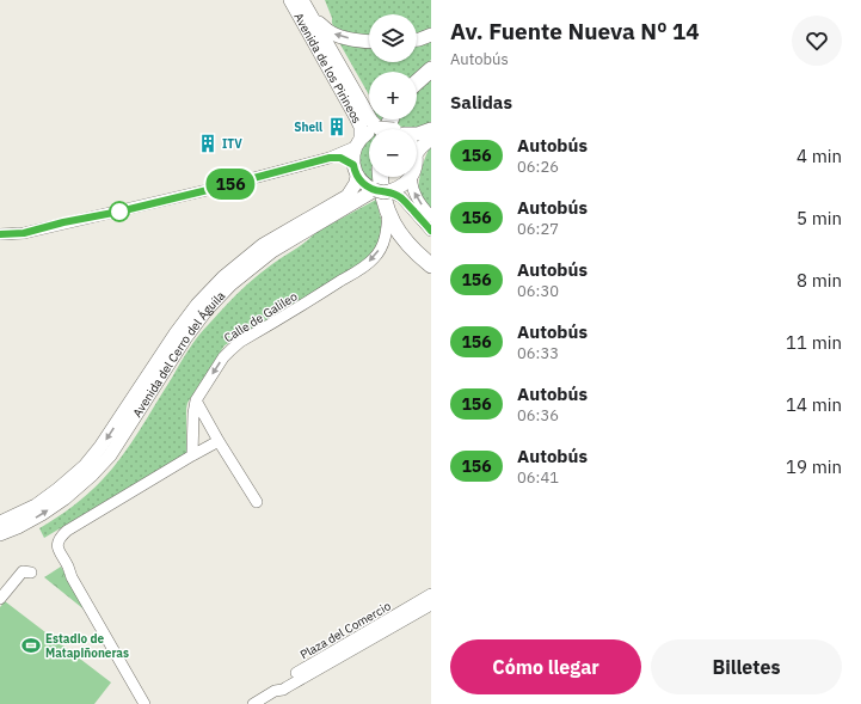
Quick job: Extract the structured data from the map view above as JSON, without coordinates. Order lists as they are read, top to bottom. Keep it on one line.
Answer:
{"streets":{"main road":["Avenida de los Pirineos","Avenida del Cerro del Águila"],"street":["Calle de Galileo","Plaza del Comercio"]},"one_way":["Calle de Galileo"],"places":{"building":["Shell","ITV"],"sports":["Estadio de Matapiñoneras"]},"lines":["bus line 156"],"page":{"on_map":"156","heading":[["Av. Fuente Nueva Nº 14","Autobús"],"Salidas"],"map_buttons":["+","−"],"list":[{"mark":"156","name":"Autobús","note":"06:26","value":"4 min"},{"mark":"156","name":"Autobús","note":"06:27","value":"5 min"},{"mark":"156","name":"Autobús","note":"06:30","value":"8 min"},{"mark":"156","name":"Autobús","note":"06:33","value":"11 min"},{"mark":"156","name":"Autobús","note":"06:36","value":"14 min"},{"mark":"156","name":"Autobús","note":"06:41","value":"19 min"}],"buttons":["Cómo llegar","Billetes"]}}
